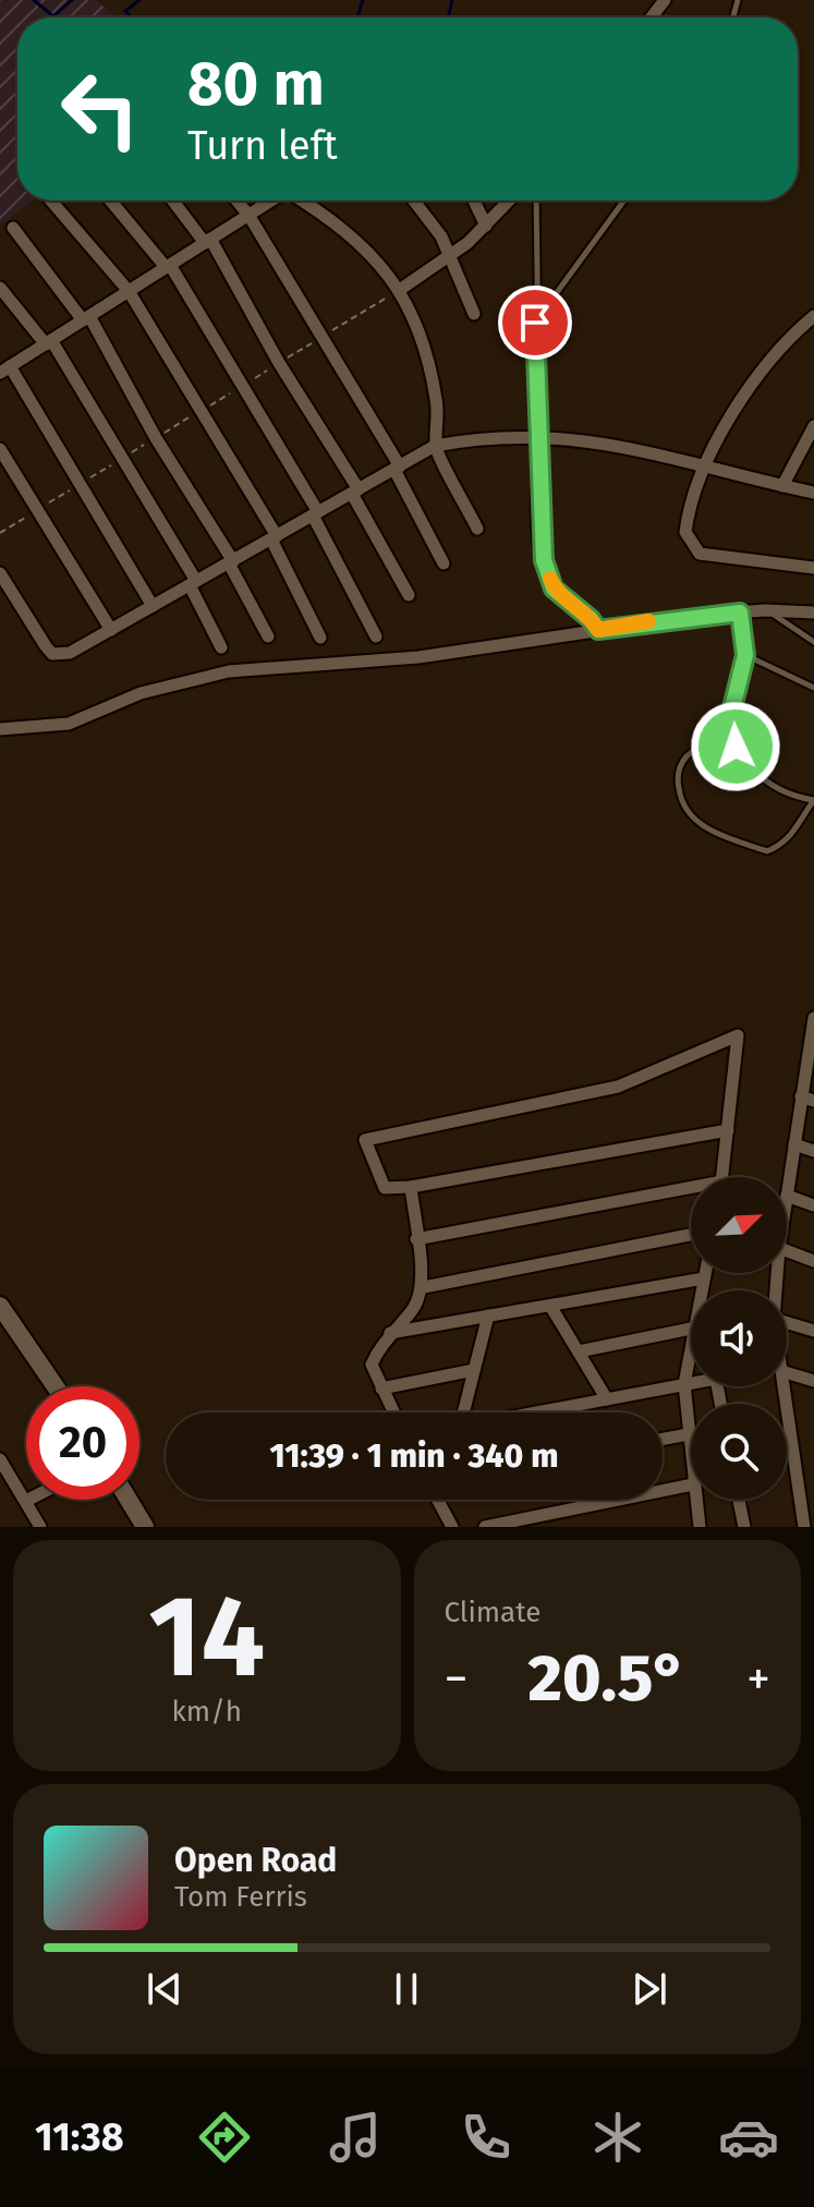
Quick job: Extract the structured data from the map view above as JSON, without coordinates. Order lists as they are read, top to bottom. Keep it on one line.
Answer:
{"north":"top right","page":{"turn":["80 m","Turn left"],"limit":"20","trip":"11:39 · 1 min · 340 m","tile":[["14","km/h"],"Climate"],"heat":["−","20.5°","+"],"song":["Open Road","Tom Ferris"],"tabs":"11:38"}}
